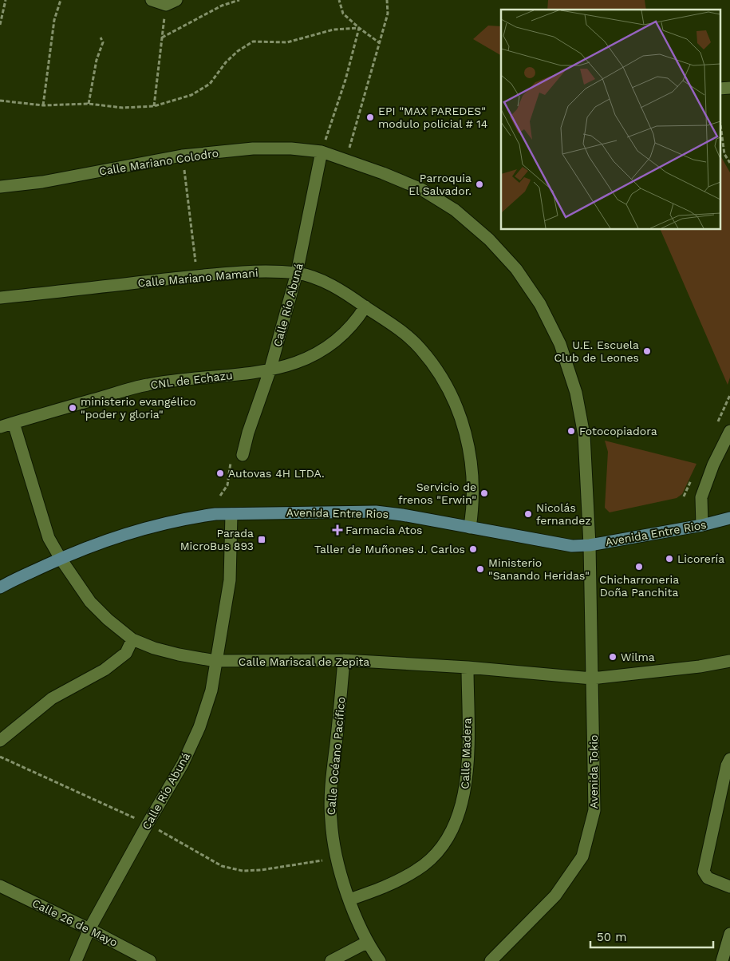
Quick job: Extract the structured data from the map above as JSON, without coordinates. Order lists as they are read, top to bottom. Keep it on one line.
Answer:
{"streets":{"main road":["Avenida Entre Rios"],"street":["Calle Mariano Colodro","Calle Mariano Mamani","Calle Río Abuná","CNL de Echazu","Calle Mariscal de Zepita","Calle Madera","Calle Océano Pacífico","Avenida Tokio","Calle 26 de Mayo"]},"crossings":[["Calle Mariano Colodro","Calle Río Abuná"],["Calle Mariano Colodro","Avenida Entre Rios"],["Calle Mariano Colodro","Avenida Tokio"],["Calle Mariano Mamani","Calle Río Abuná"],["Calle Mariano Mamani","CNL de Echazu"],["Calle Mariano Mamani","Avenida Entre Rios"],["Calle Río Abuná","CNL de Echazu"],["Calle Río Abuná","Avenida Entre Rios"],["Calle Río Abuná","Calle Mariscal de Zepita"],["Calle Río Abuná","Calle 26 de Mayo"],["CNL de Echazu","Calle Mariscal de Zepita"],["Avenida Entre Rios","Calle Mariscal de Zepita"],["Avenida Entre Rios","Avenida Tokio"],["Calle Mariscal de Zepita","Calle Madera"],["Calle Mariscal de Zepita","Calle Océano Pacífico"],["Calle Mariscal de Zepita","Avenida Tokio"],["Calle Madera","Calle Océano Pacífico"]],"places":{"other":["EPI \"MAX PAREDES\" modulo policial # 14","Parroquia El Salvador.","U.E. Escuela Club de Leones","ministerio evangélico \"poder y gloria\"","Fotocopiadora","Autovas 4H LTDA.","Servicio de frenos \"Erwin\"","Nicolás fernandez","Taller de Muñones J. Carlos","Licorería","Chicharroneria Doña Panchita","Ministerio \"Sanando Heridas\"","Wilma"],"health":["Farmacia Atos"],"transit":["Parada MicroBus 893"]},"scale_bar":"50 m"}
